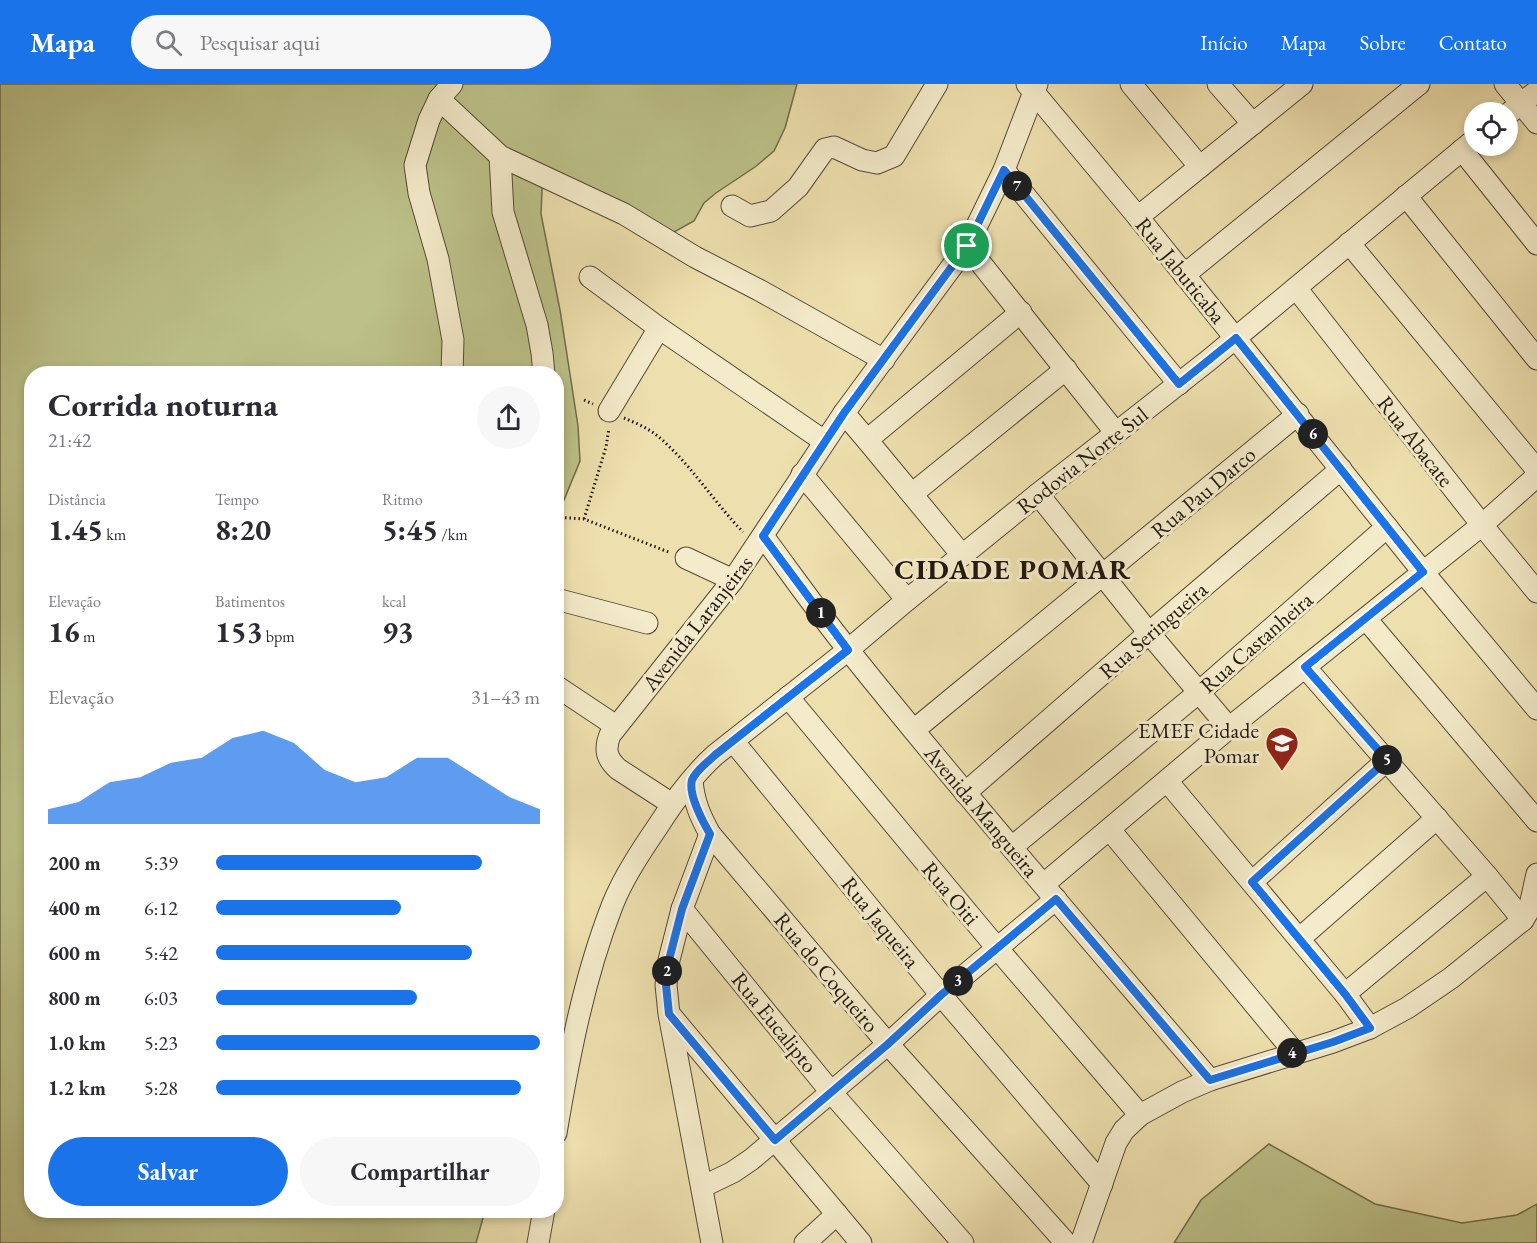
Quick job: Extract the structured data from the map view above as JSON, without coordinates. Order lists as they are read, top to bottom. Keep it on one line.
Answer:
{"streets":{"street":["Rua Jabuticaba","Rua Abacate","Rodovia Norte Sul","Rua Pau Darco","Avenida Laranjeiras","Rua Seringueira","Rua Castanheira","Avenida Mangueira","Rua Oiti","Rua Jaqueira","Rua do Coqueiro","Rua Eucalipto"]},"crossings":[["Rua Jabuticaba","Rodovia Norte Sul"],["Rua Jabuticaba","Rua Pau Darco"],["Rua Jabuticaba","Avenida Laranjeiras"],["Rua Jabuticaba","Rua Seringueira"],["Rua Jabuticaba","Rua Castanheira"],["Rua Abacate","Rodovia Norte Sul"],["Rodovia Norte Sul","Avenida Laranjeiras"],["Rodovia Norte Sul","Avenida Mangueira"],["Rodovia Norte Sul","Rua Oiti"],["Rodovia Norte Sul","Rua Jaqueira"],["Rua Pau Darco","Avenida Mangueira"],["Avenida Laranjeiras","Avenida Mangueira"],["Rua Seringueira","Avenida Mangueira"],["Rua Castanheira","Avenida Mangueira"]],"districts":["CIDADE POMAR"],"places":{"school or university":["EMEF Cidade Pomar"]},"page":{"header":"Mapa","search":"Pesquisar aqui","nav":["Início","Mapa","Sobre","Contato"],"pins":["7","6","1","5","2","3","4"],"heading":["Corrida noturna","21:42"],"stats":[["Distância","1.45 km"],["Tempo","8:20"],["Ritmo","5:45 /km"],["Elevação","16 m"],["Batimentos","153 bpm"],["kcal","93"]],"chart":["Elevação","31–43 m"],"list":[{"name":"200 m","note":"5:39"},{"name":"400 m","note":"6:12"},{"name":"600 m","note":"5:42"},{"name":"800 m","note":"6:03"},{"name":"1.0 km","note":"5:23"},{"name":"1.2 km","note":"5:28"}],"buttons":["Salvar","Compartilhar"]}}
